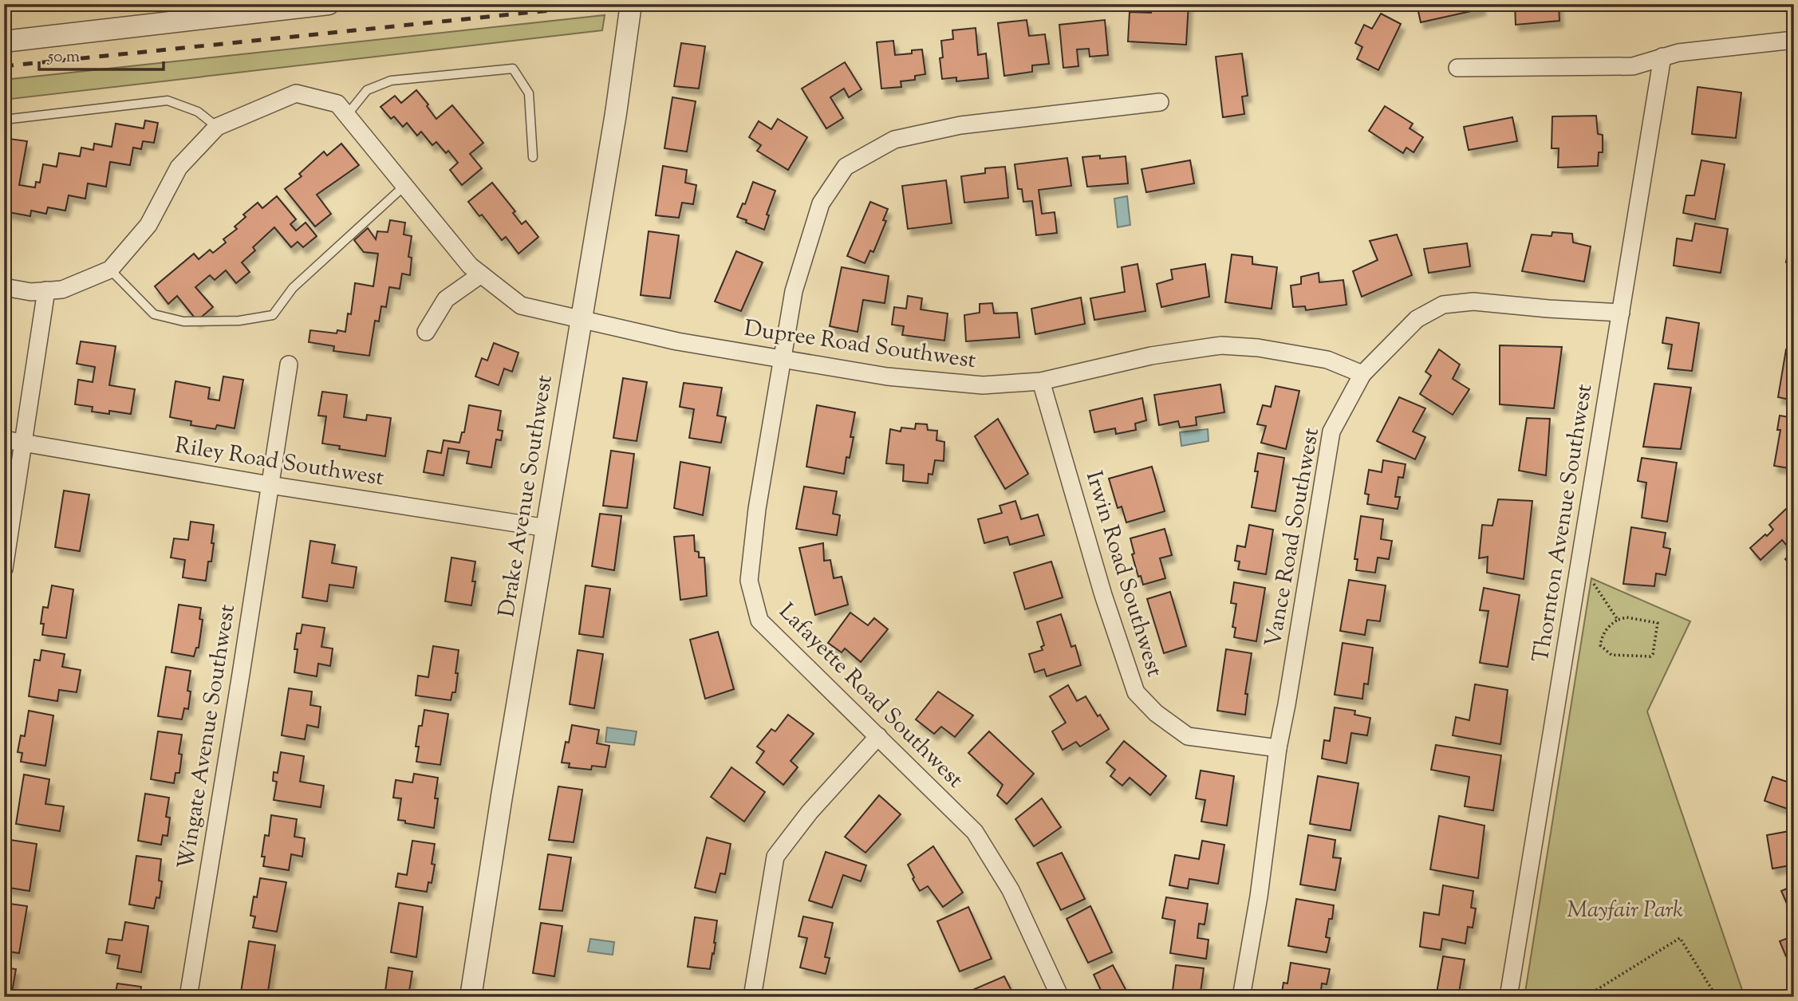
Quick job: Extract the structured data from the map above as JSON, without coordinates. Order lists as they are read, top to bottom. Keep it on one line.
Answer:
{"streets":{"street":["Dupree Road Southwest","Riley Road Southwest","Drake Avenue Southwest","Thornton Avenue Southwest","Vance Road Southwest","Irwin Road Southwest","Lafayette Road Southwest","Wingate Avenue Southwest"]},"crossings":[["Dupree Road Southwest","Drake Avenue Southwest"],["Dupree Road Southwest","Vance Road Southwest"],["Dupree Road Southwest","Irwin Road Southwest"],["Dupree Road Southwest","Lafayette Road Southwest"],["Riley Road Southwest","Drake Avenue Southwest"],["Riley Road Southwest","Wingate Avenue Southwest"],["Thornton Avenue Southwest","Vance Road Southwest"],["Vance Road Southwest","Irwin Road Southwest"]],"parks":["Mayfair Park"],"scale_bar":"50 m"}
